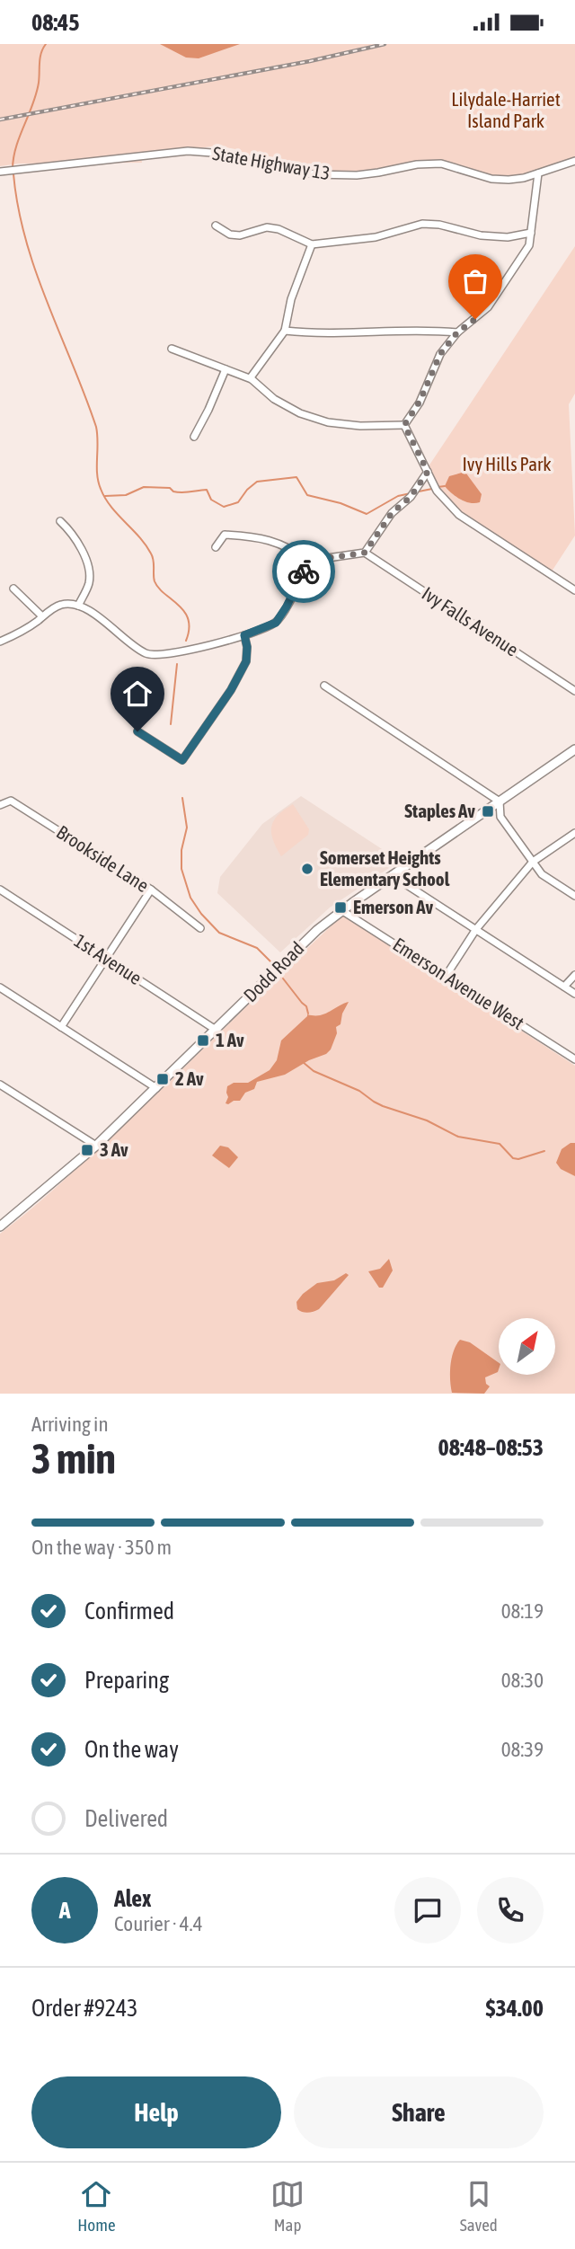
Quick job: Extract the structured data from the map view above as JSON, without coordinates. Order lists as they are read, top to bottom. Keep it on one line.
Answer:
{"streets":{"main road":["Dodd Road"],"street":["State Highway 13","Ivy Falls Avenue","Brookside Lane","1st Avenue","Emerson Avenue West"]},"crossings":[["1st Avenue","Dodd Road"],["Dodd Road","Emerson Avenue West"]],"parks":["Lilydale-Harriet Island Park","Ivy Hills Park"],"places":{"transit":["Staples Av","Emerson Av","1 Av","2 Av","3 Av"],"other":["Somerset Heights Elementary School"]},"north":"top right","page":{"status":"08:45","heading":["3 min","Arriving in","08:48–08:53"],"panel":["Alex","Courier · 4.4","Order #9243","$34.00"],"bar":"On the way · 350 m","list":[["Confirmed","08:19"],["Preparing","08:30"],["On the way","08:39"],"Delivered"],"round":"A","buttons":["Help","Share"],"tabs":["Home","Map","Saved"]}}
